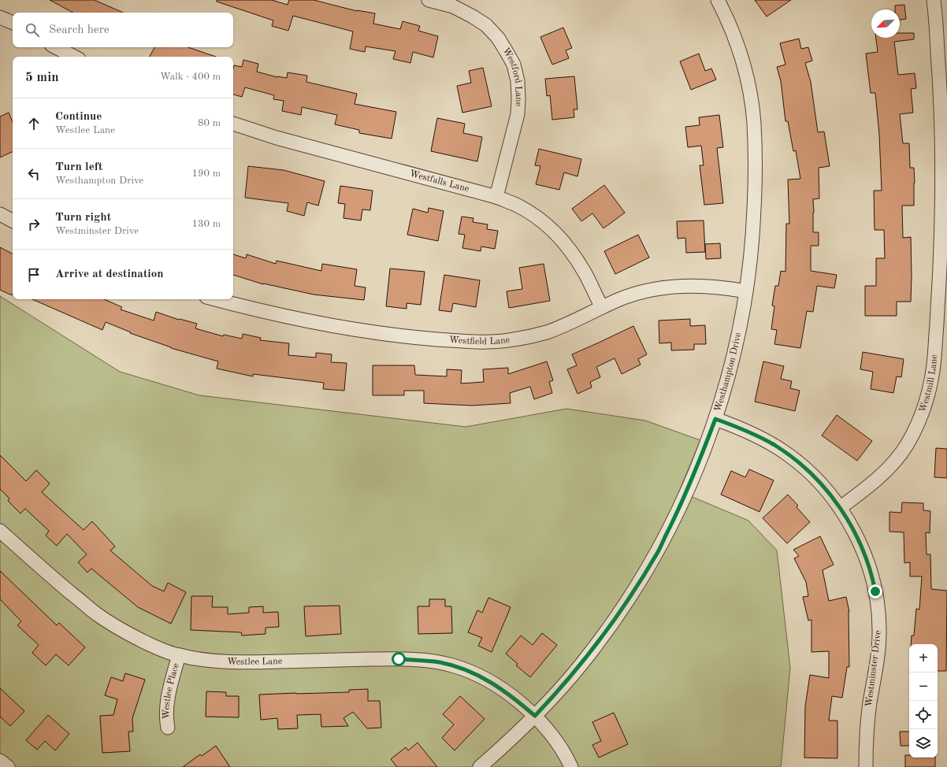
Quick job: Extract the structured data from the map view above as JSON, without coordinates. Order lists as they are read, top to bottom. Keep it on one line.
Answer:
{"streets":{"street":["Westford Lane","Westfalls Lane","Westfield Lane","Westhampton Drive","Westmill Lane","Westlee Lane","Westminster Drive","Westlee Place"]},"crossings":[["Westford Lane","Westfalls Lane"],["Westfalls Lane","Westfield Lane"],["Westfield Lane","Westhampton Drive"],["Westhampton Drive","Westlee Lane"],["Westhampton Drive","Westminster Drive"],["Westmill Lane","Westminster Drive"],["Westlee Lane","Westlee Place"]],"north":"bottom left","page":{"search":"Search here","heading":["5 min","Walk · 400 m"],"list":[["Continue","Westlee Lane","80 m"],["Turn left","Westhampton Drive","190 m"],["Turn right","Westminster Drive","130 m"],"Arrive at destination"],"map_buttons":["+","−"]}}
